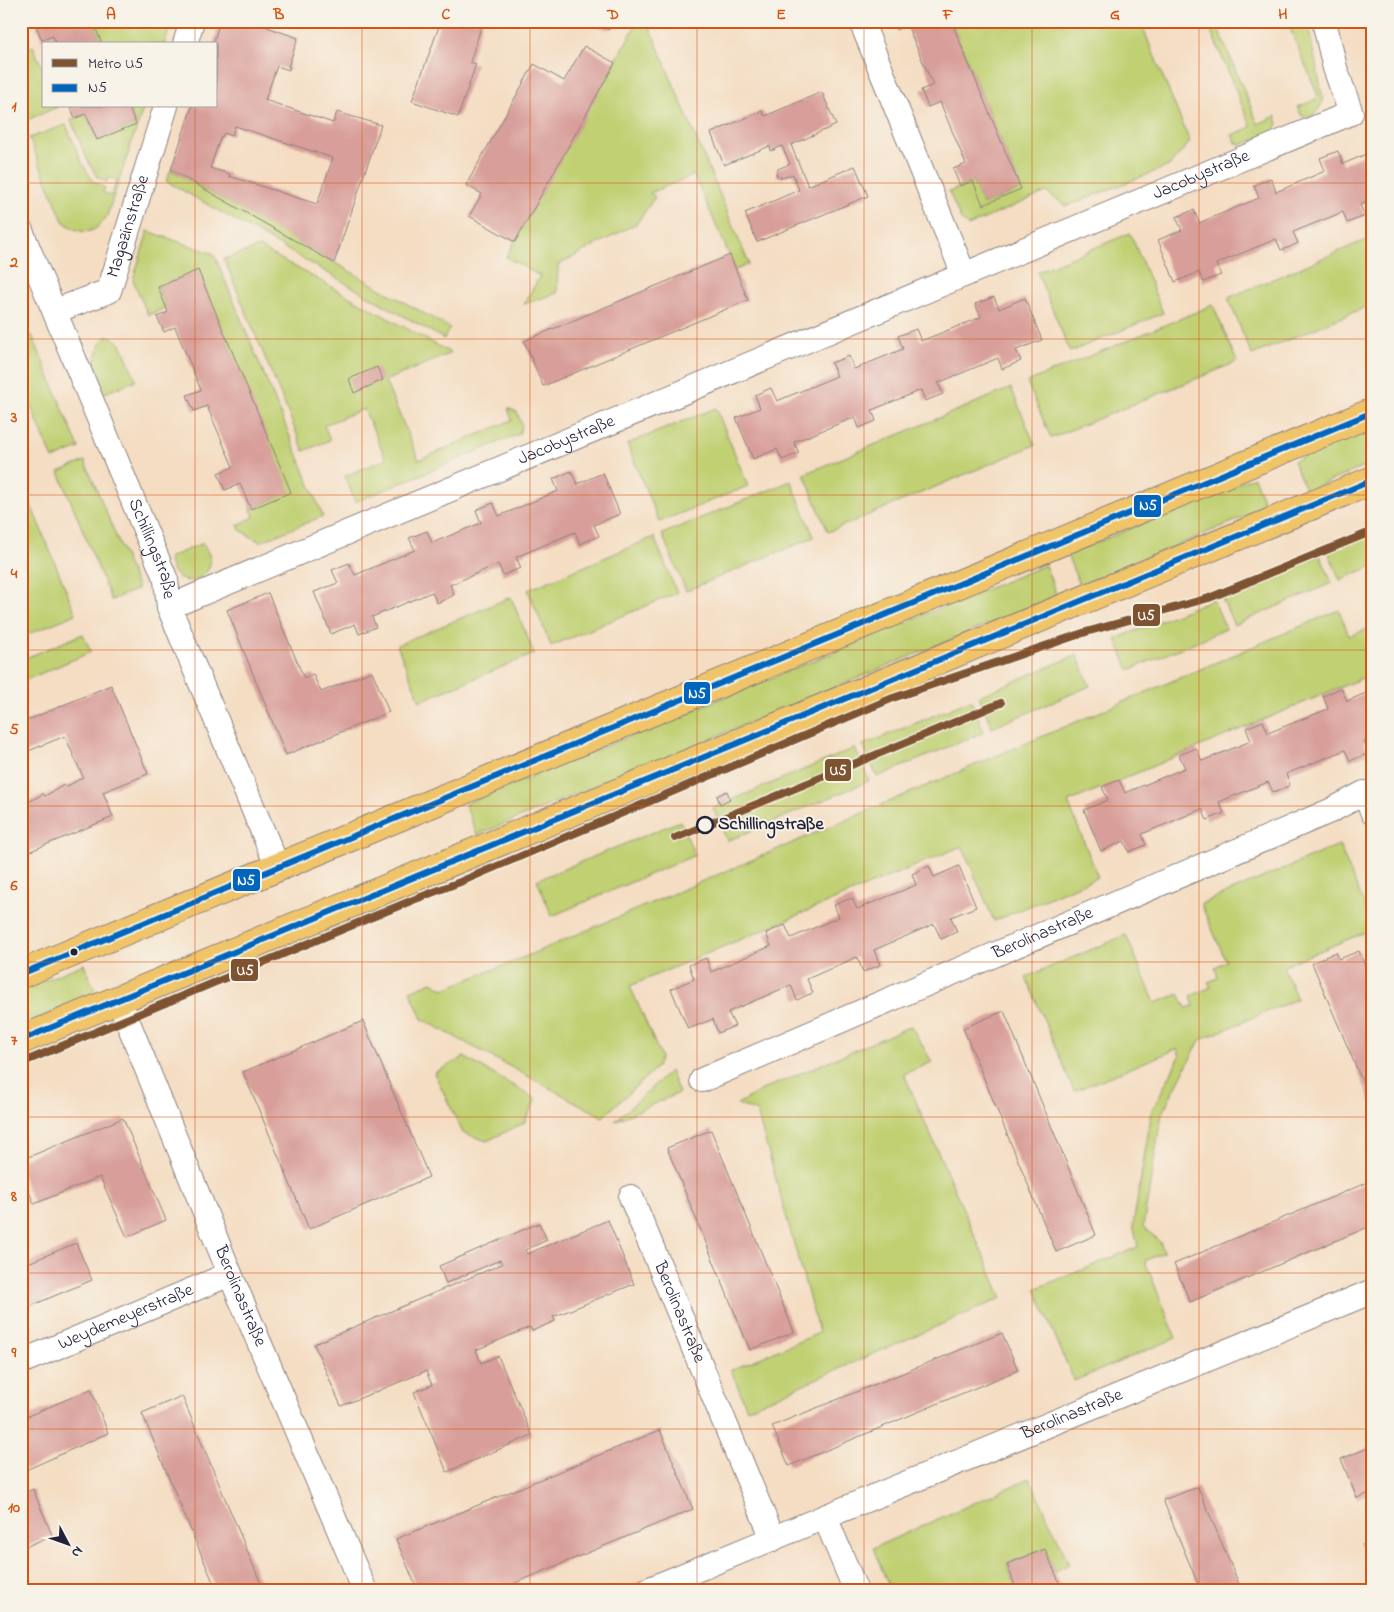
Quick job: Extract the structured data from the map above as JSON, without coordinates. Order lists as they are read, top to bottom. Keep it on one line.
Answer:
{"streets":{"street":["Jacobystraße","Magazinstraße","Schillingstraße","Berolinastraße","Weydemeyerstraße"]},"crossings":[["Jacobystraße","Schillingstraße"],["Magazinstraße","Schillingstraße"],["Berolinastraße","Weydemeyerstraße"]],"places":["Schillingstraße"],"lines":["transit line N5","metro line U5"],"legend":["Metro U5","N5"],"north":"bottom right","grid":{"columns":["A","B","C","D","E","F","G","H"],"rows":["1","2","3","4","5","6","7","8","9","10"]}}
